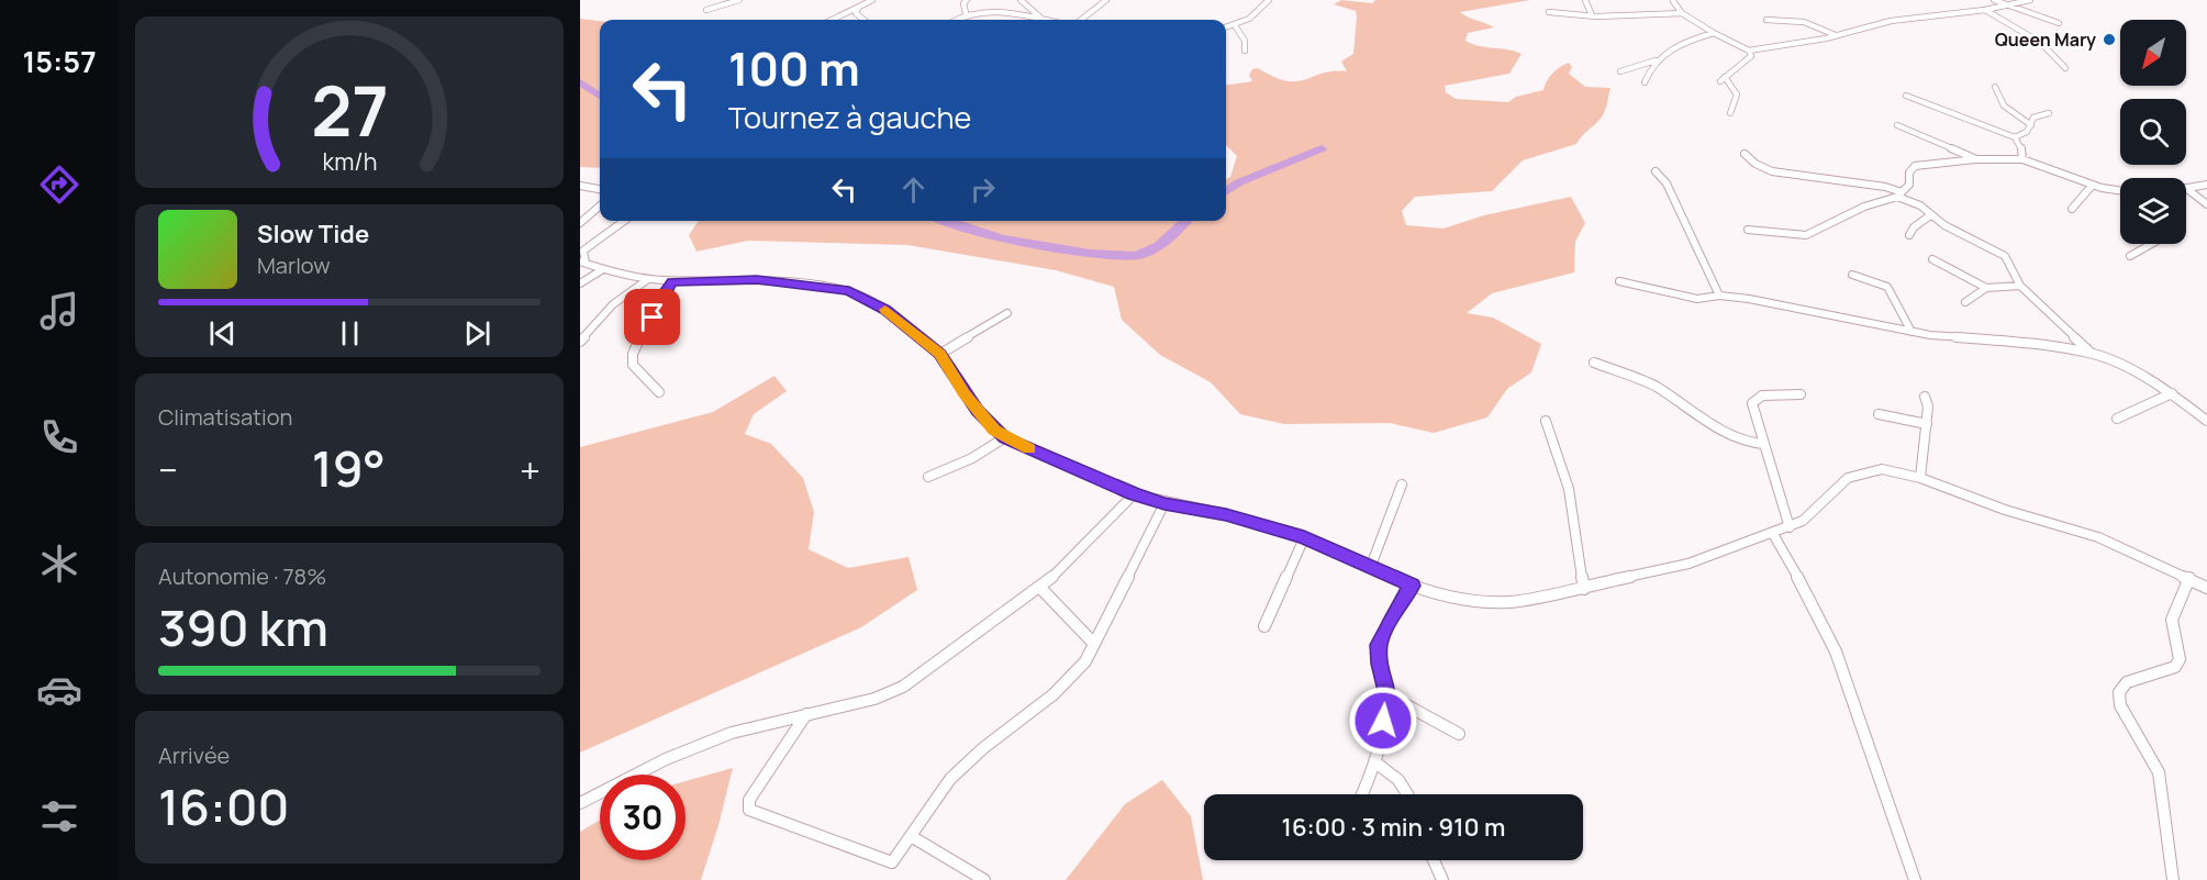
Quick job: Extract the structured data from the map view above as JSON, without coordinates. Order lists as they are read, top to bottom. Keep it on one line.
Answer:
{"places":["Queen Mary"],"north":"bottom left","page":{"tabs":"15:57","turn":["100 m","Tournez à gauche"],"song":["Slow Tide","Marlow"],"tile":["Climatisation",["Autonomie · 78%","390 km"],["Arrivée","16:00"]],"heat":["−","19°","+"],"limit":"30","trip":"16:00 · 3 min · 910 m","gauge":["27","km/h"]}}
